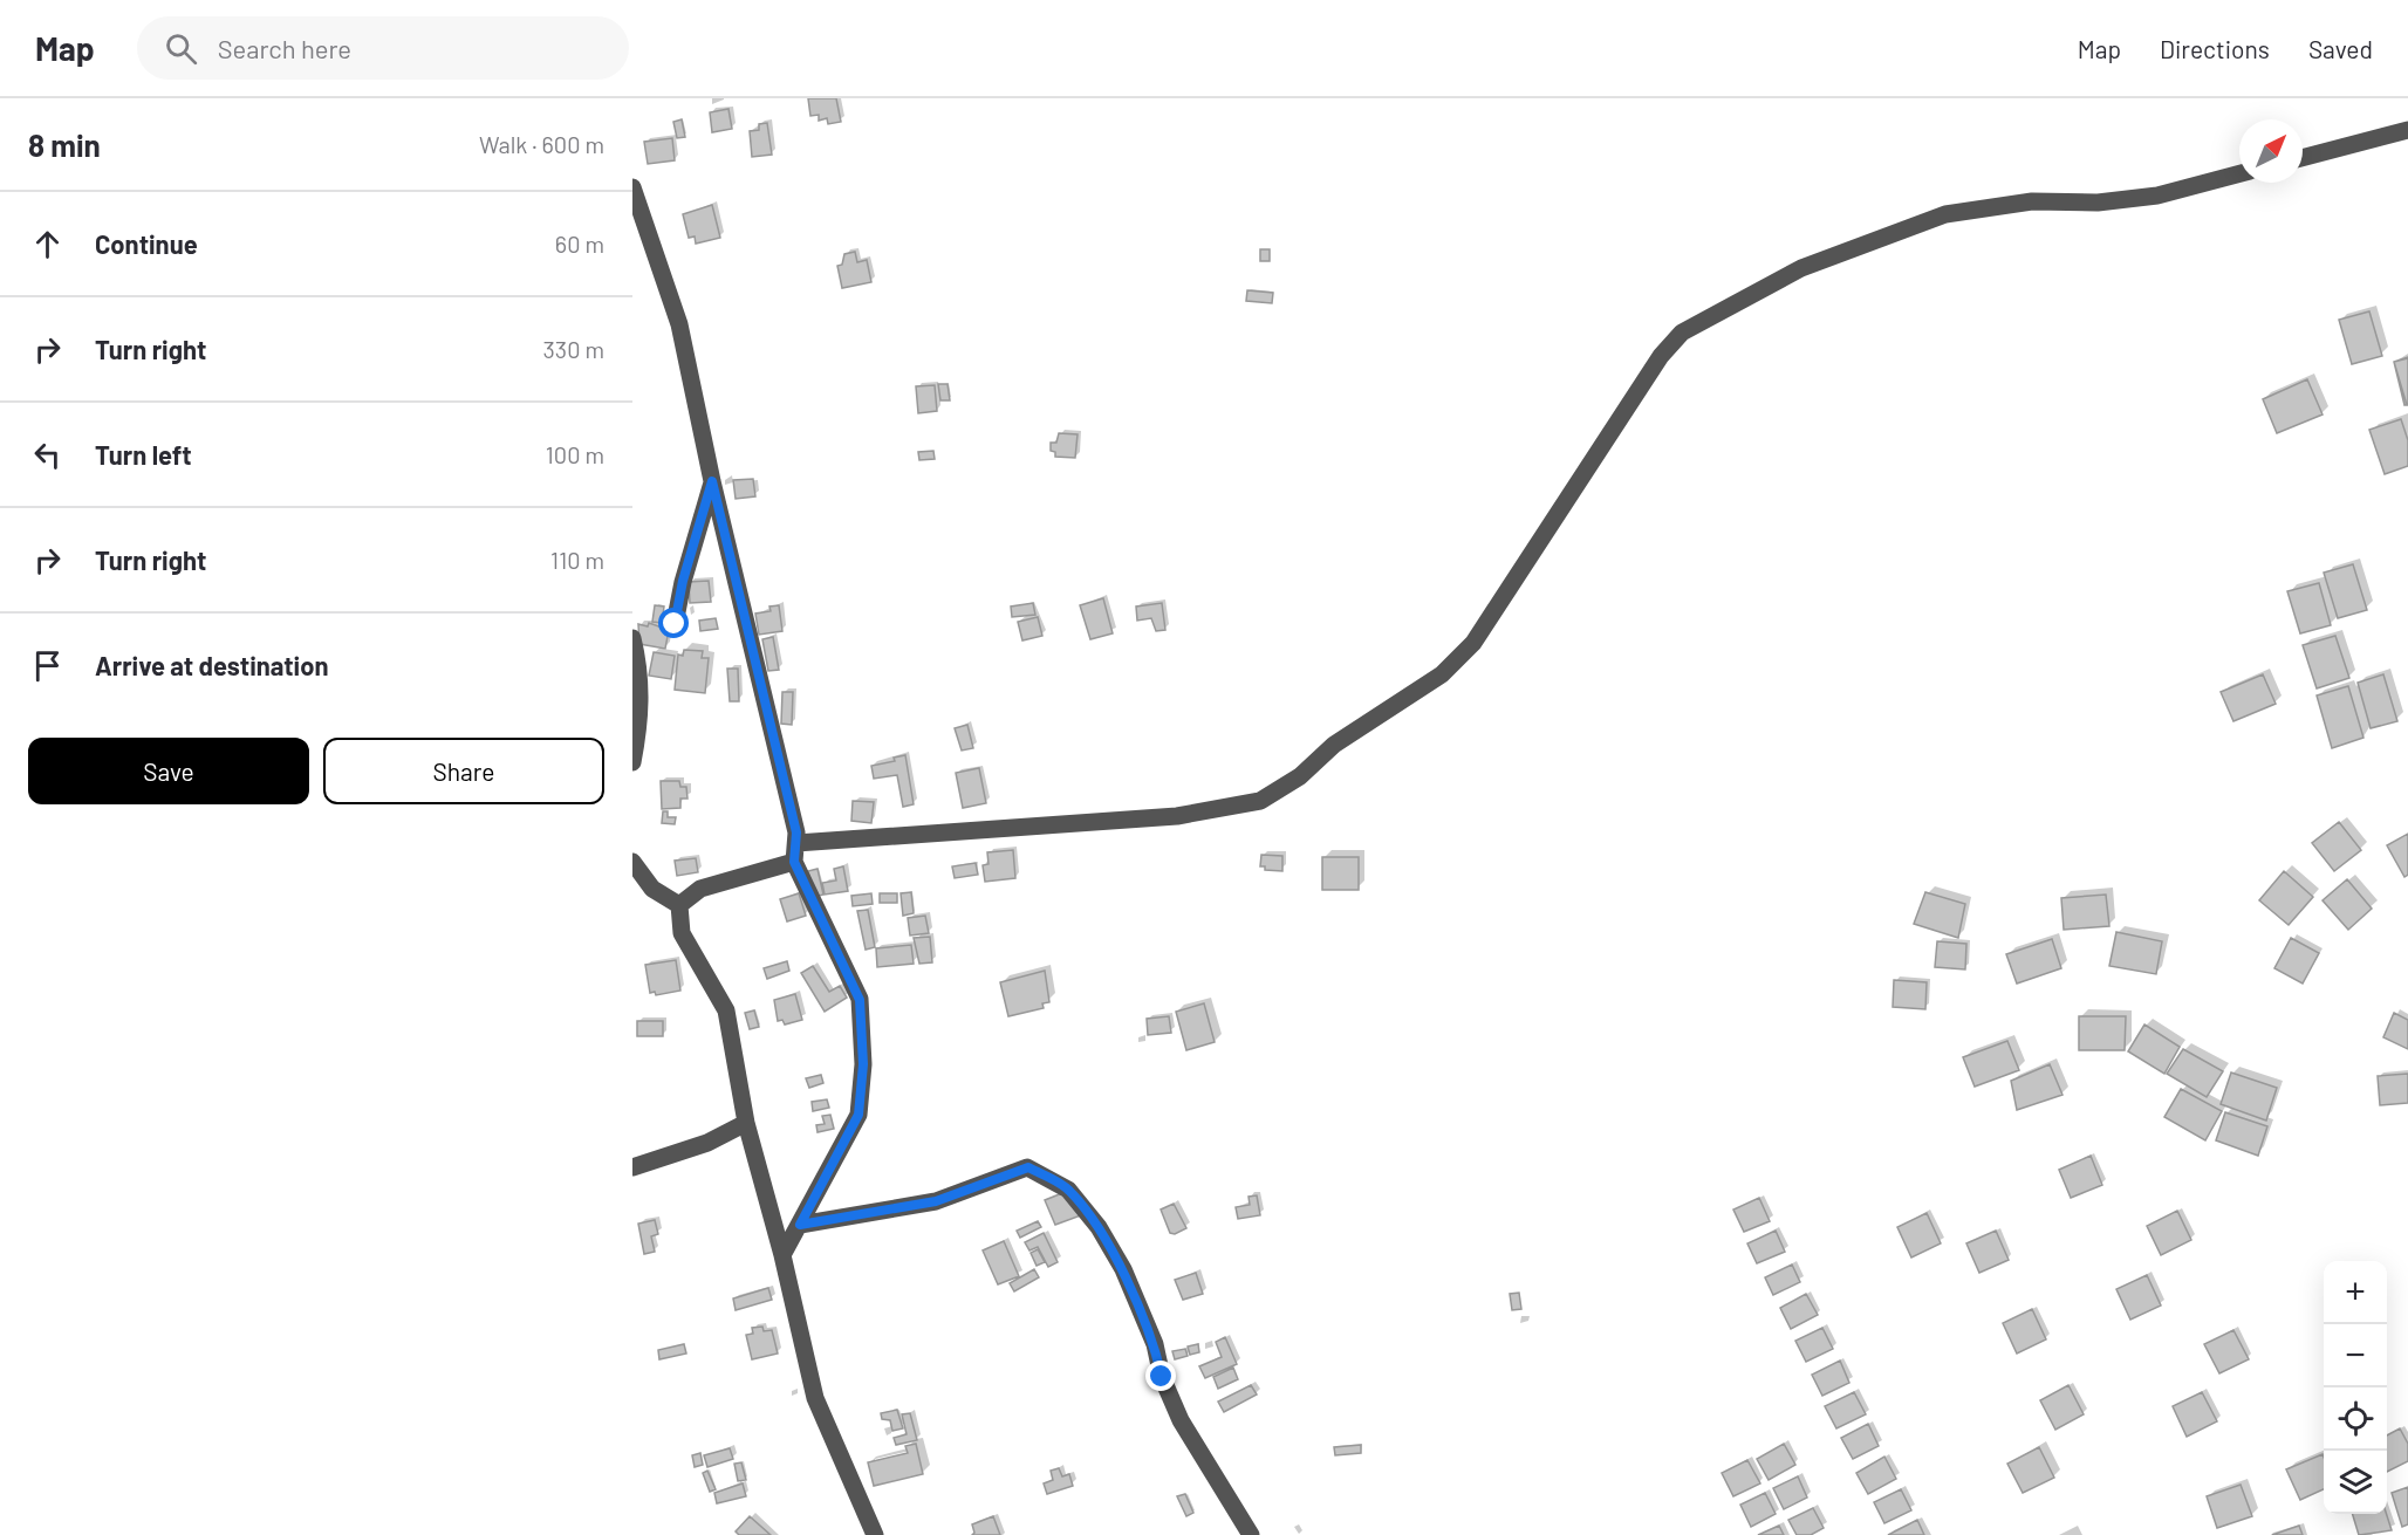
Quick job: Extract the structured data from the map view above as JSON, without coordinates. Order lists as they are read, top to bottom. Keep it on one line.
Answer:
{"north":"top right","page":{"header":"Map","search":"Search here","nav":["Map","Directions","Saved"],"heading":["8 min","Walk · 600 m"],"list":[["Continue","60 m"],["Turn right","330 m"],["Turn left","100 m"],["Turn right","110 m"],"Arrive at destination"],"buttons":["Save","Share"],"map_buttons":["+","−"]}}
